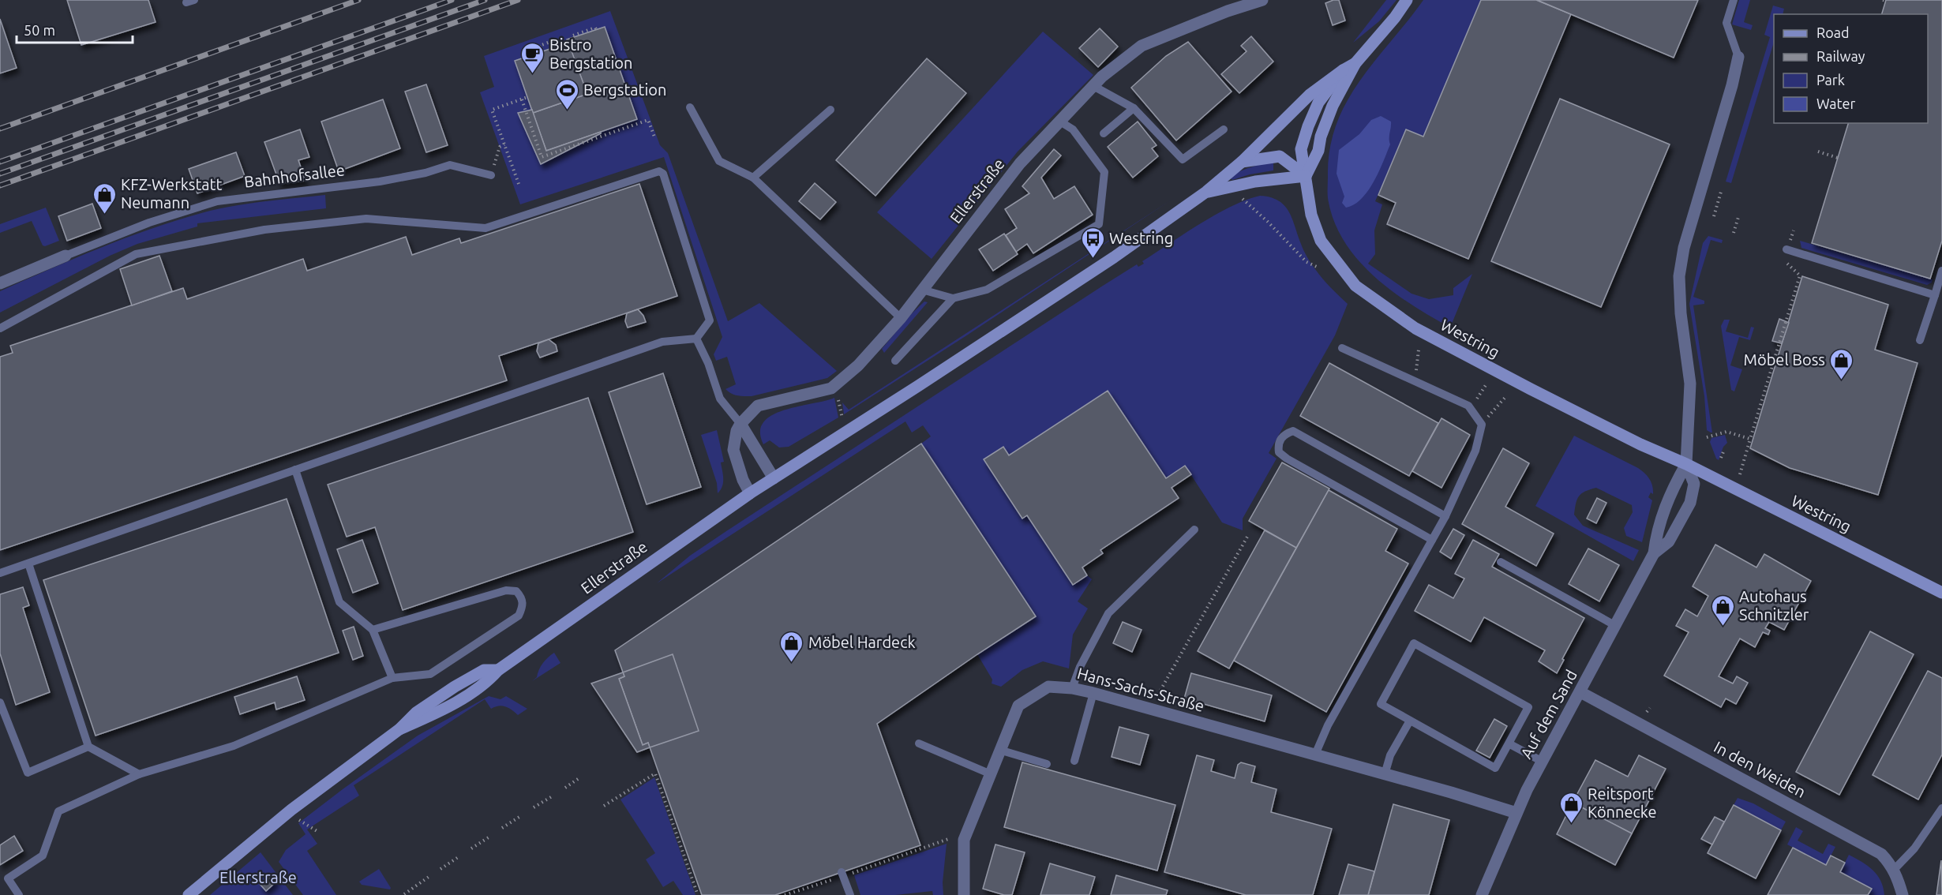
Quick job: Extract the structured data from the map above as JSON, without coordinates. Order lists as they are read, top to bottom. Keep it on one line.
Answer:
{"streets":{"main road":["Ellerstraße","Westring"],"street":["Bahnhofsallee","Hans-Sachs-Straße","Auf dem Sand","In den Weiden"]},"crossings":[["Ellerstraße","Westring"],["Westring","Auf dem Sand"],["Hans-Sachs-Straße","Auf dem Sand"],["Auf dem Sand","In den Weiden"]],"parks":["Ellerstraße"],"places":{"cafe":["Bistro Bergstation"],"sports":["Bergstation"],"shop":["KFZ-Werkstatt Neumann","Möbel Boss","Autohaus Schnitzler","Möbel Hardeck","Reitsport Könnecke"],"bus stop":["Westring"]},"legend":["Road","Railway","Park","Water"],"scale_bar":"50 m"}
